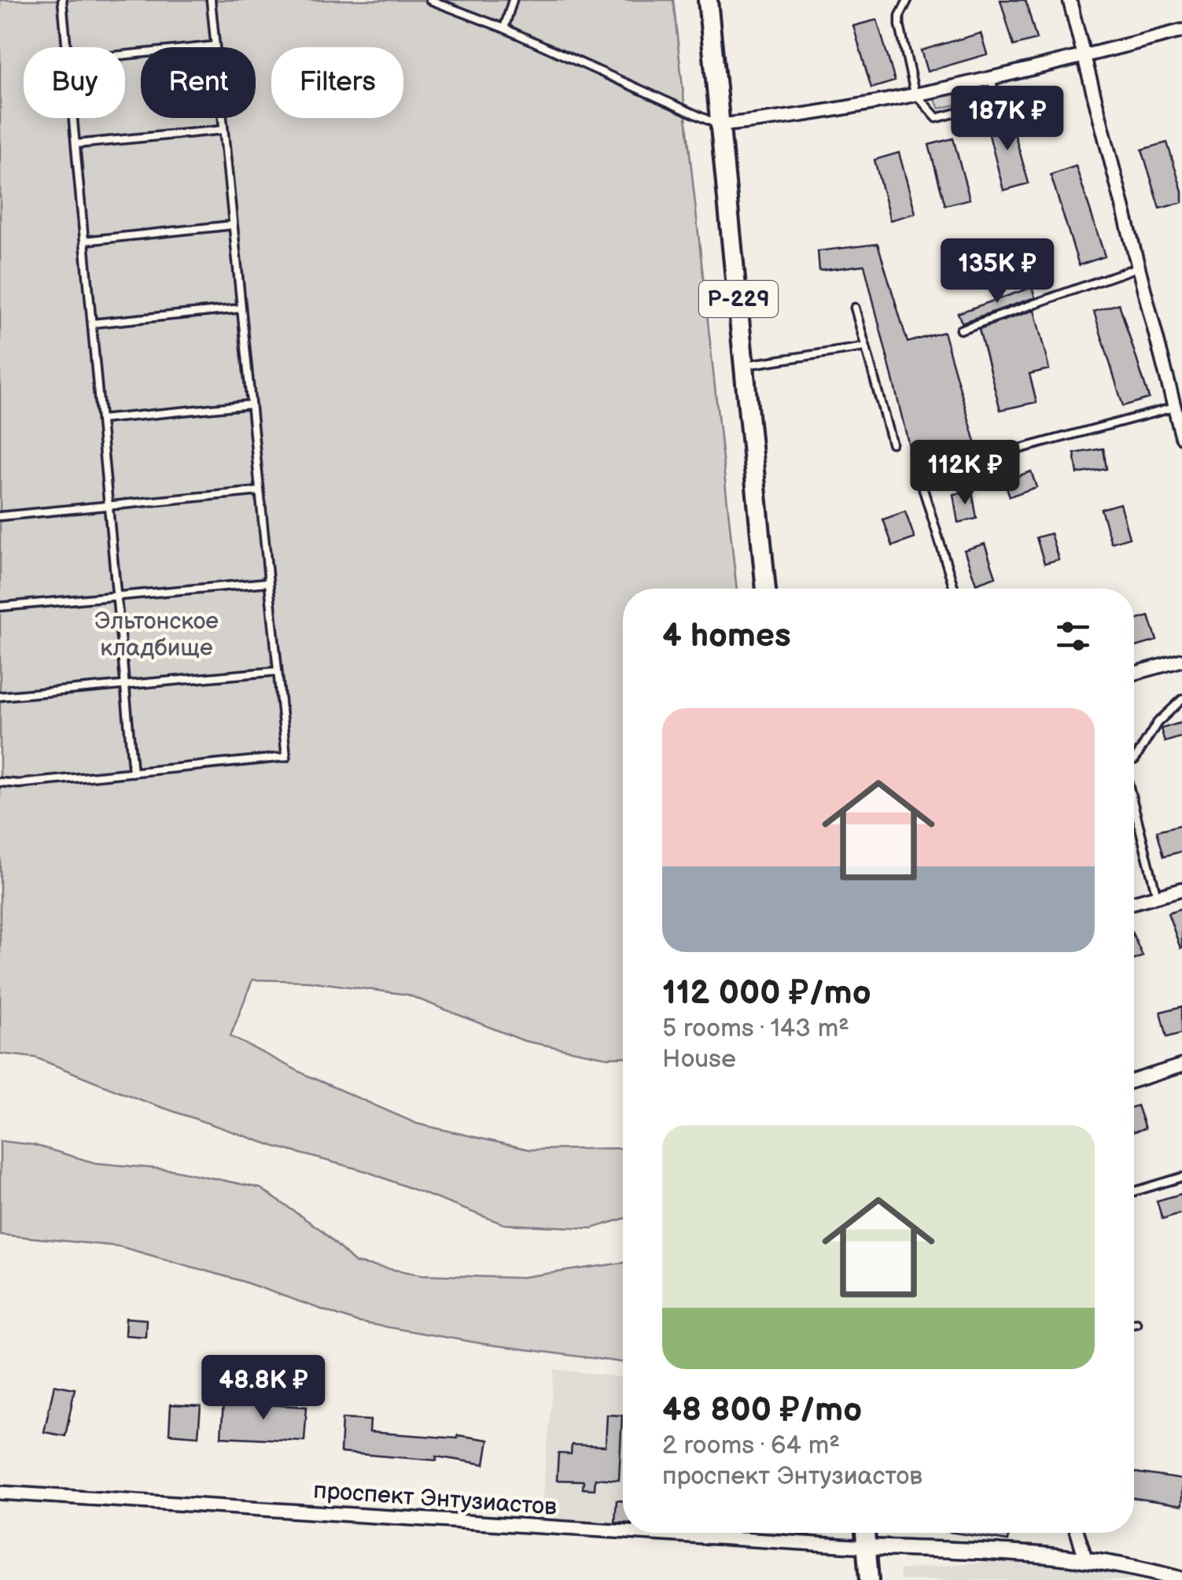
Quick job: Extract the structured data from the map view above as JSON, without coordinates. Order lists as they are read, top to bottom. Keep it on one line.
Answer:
{"streets":{"main road":["Р-229"],"street":["проспект Энтузиастов"]},"parks":["Эльтонское кладбище"],"page":{"chip":["Buy","Rent","Filters"],"price":["187K ₽","135K ₽","112K ₽","48.8K ₽"],"heading":"4 homes","list":[{"name":"112 000 ₽/mo","note":"5 rooms · 143 m² · House"},{"name":"48 800 ₽/mo","note":"2 rooms · 64 m² · проспект Энтузиастов"}]}}
